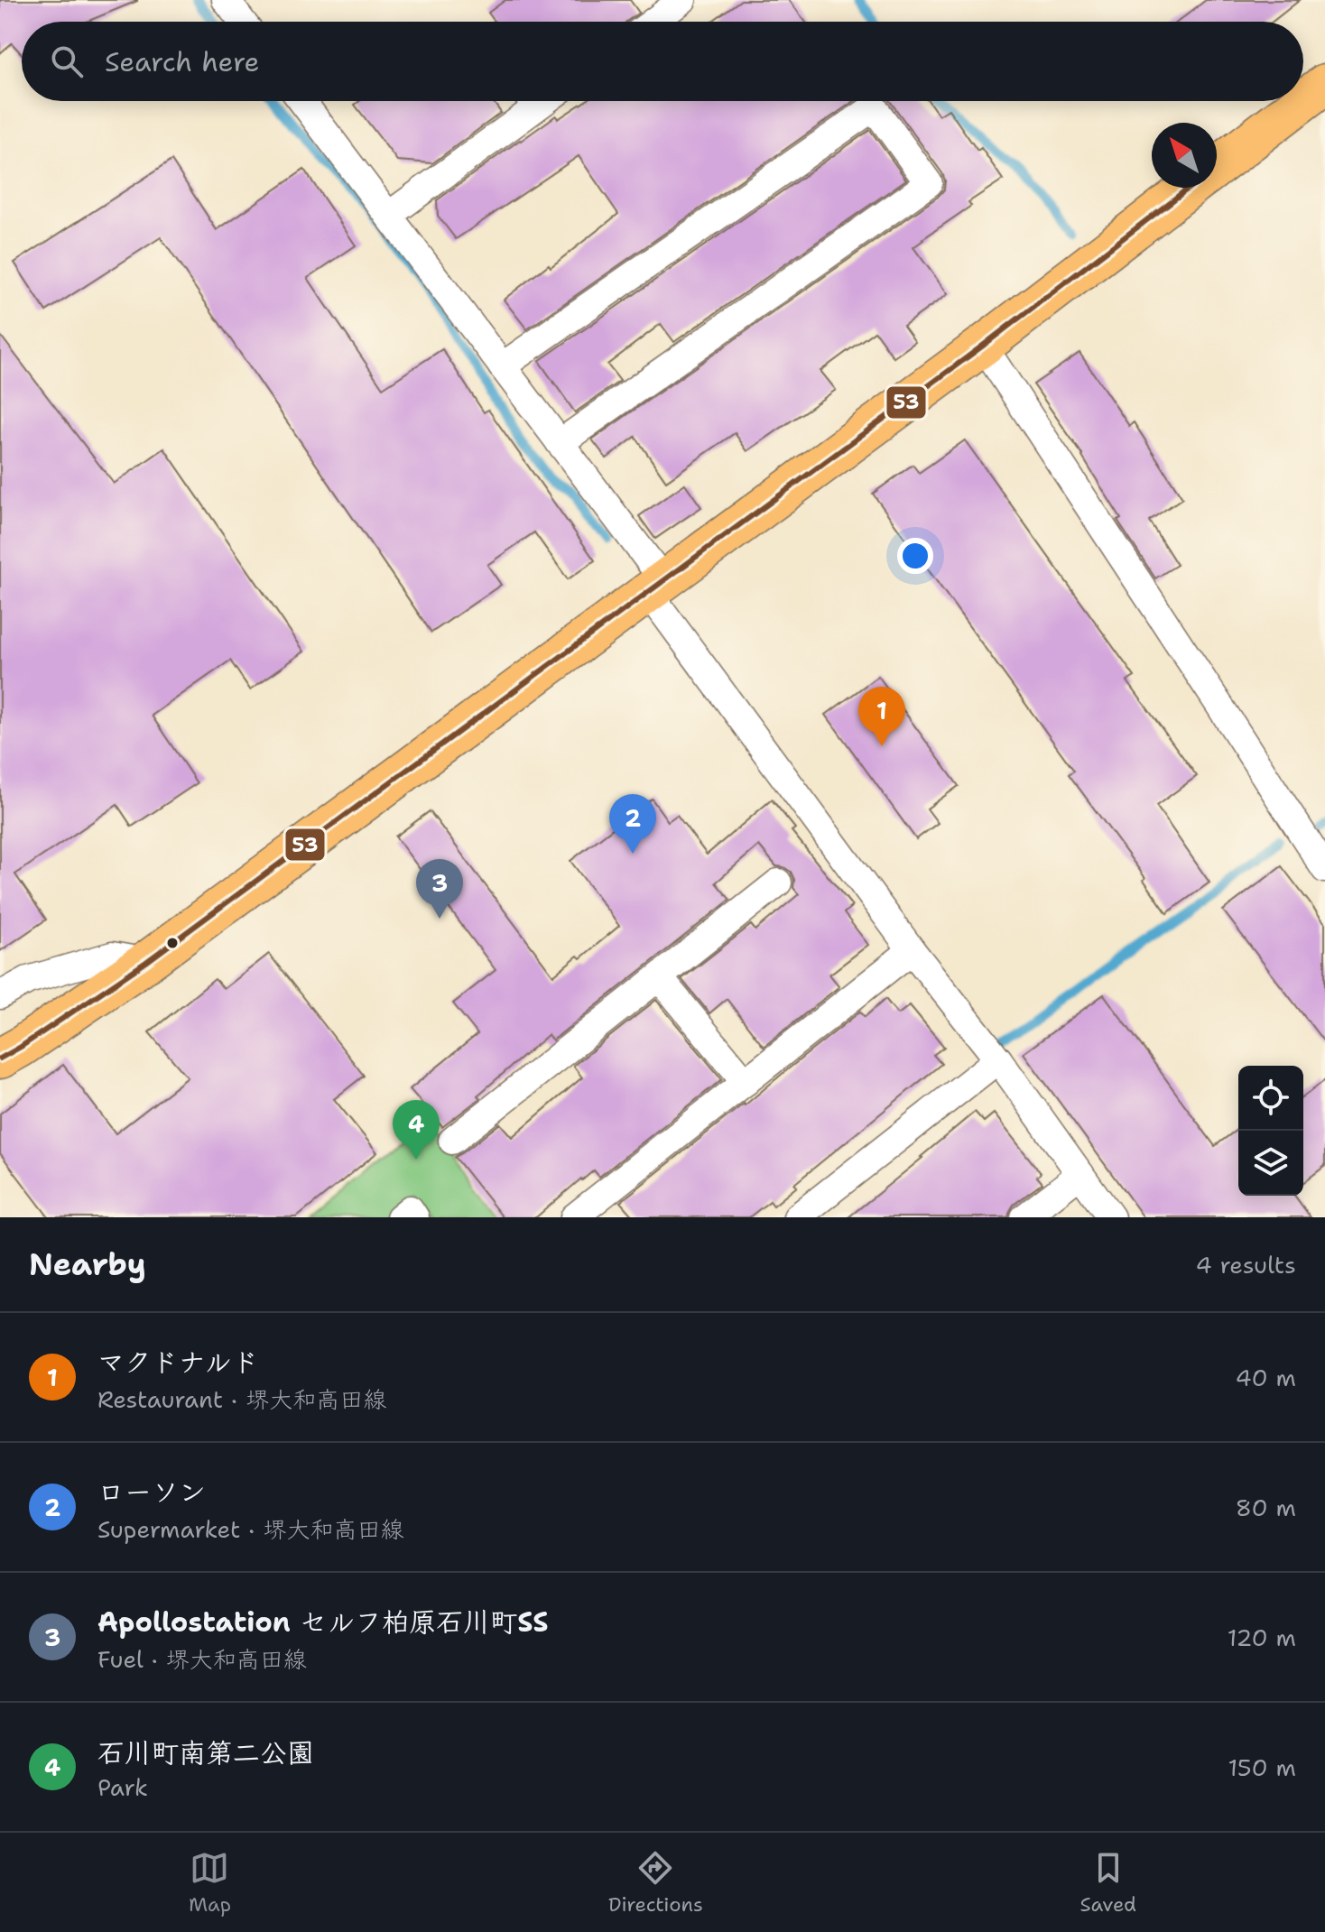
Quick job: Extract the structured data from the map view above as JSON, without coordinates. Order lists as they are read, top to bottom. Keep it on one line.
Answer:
{"lines":["transit line 53"],"north":"top left","page":{"search":"Search here","pins":["1","2","3","4"],"heading":["Nearby","4 results"],"list":[{"mark":"1","name":"マクドナルド","note":"Restaurant · 堺大和高田線","value":"40 m"},{"mark":"2","name":"ローソン","note":"Supermarket · 堺大和高田線","value":"80 m"},{"mark":"3","name":"Apollostation セルフ柏原石川町SS","note":"Fuel · 堺大和高田線","value":"120 m"},{"mark":"4","name":"石川町南第二公園","note":"Park","value":"150 m"}],"nav":["Map","Directions","Saved"]}}
